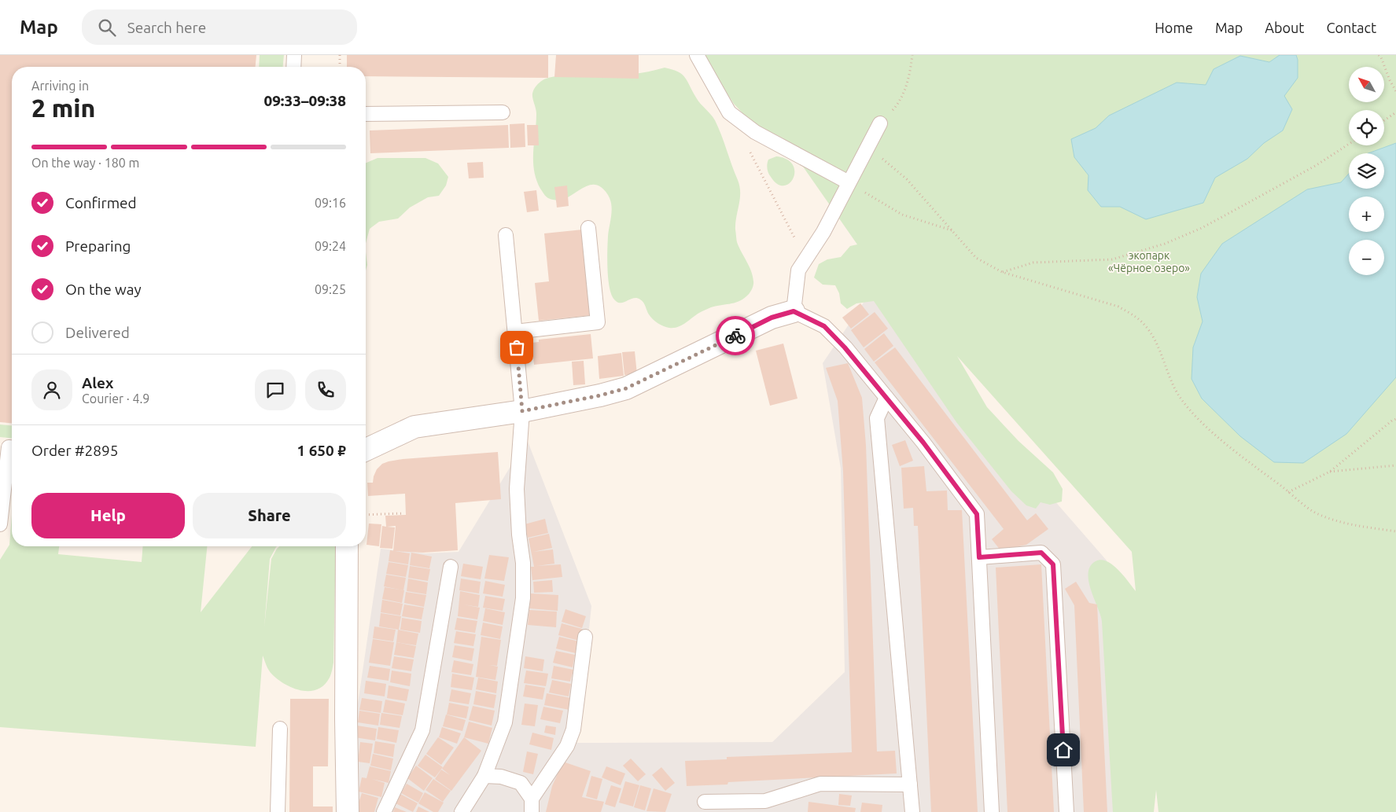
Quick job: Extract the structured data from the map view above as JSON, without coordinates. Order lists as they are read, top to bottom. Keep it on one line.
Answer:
{"parks":["экопарк «Чёрное озеро»"],"north":"top left","page":{"header":"Map","search":"Search here","nav":["Home","Map","About","Contact"],"map_buttons":["+","−"],"heading":["2 min","Arriving in","09:33–09:38"],"panel":["Alex","Courier · 4.9","Order #2895","1 650 ₽"],"bar":"On the way · 180 m","list":[["Confirmed","09:16"],["Preparing","09:24"],["On the way","09:25"],"Delivered"],"buttons":["Help","Share"]}}
